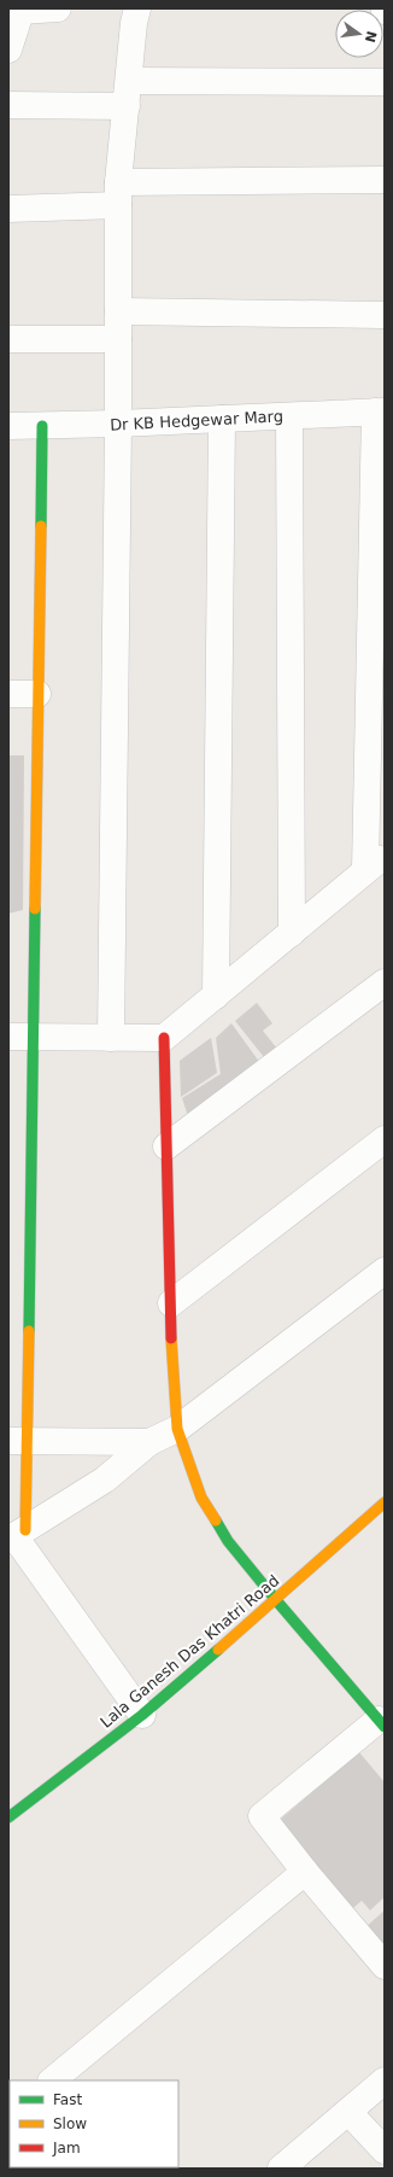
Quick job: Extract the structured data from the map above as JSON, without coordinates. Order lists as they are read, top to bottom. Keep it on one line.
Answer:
{"streets":{"street":["Dr KB Hedgewar Marg","Lala Ganesh Das Khatri Road"]},"legend":["Fast","Slow","Jam"],"north":"right"}
